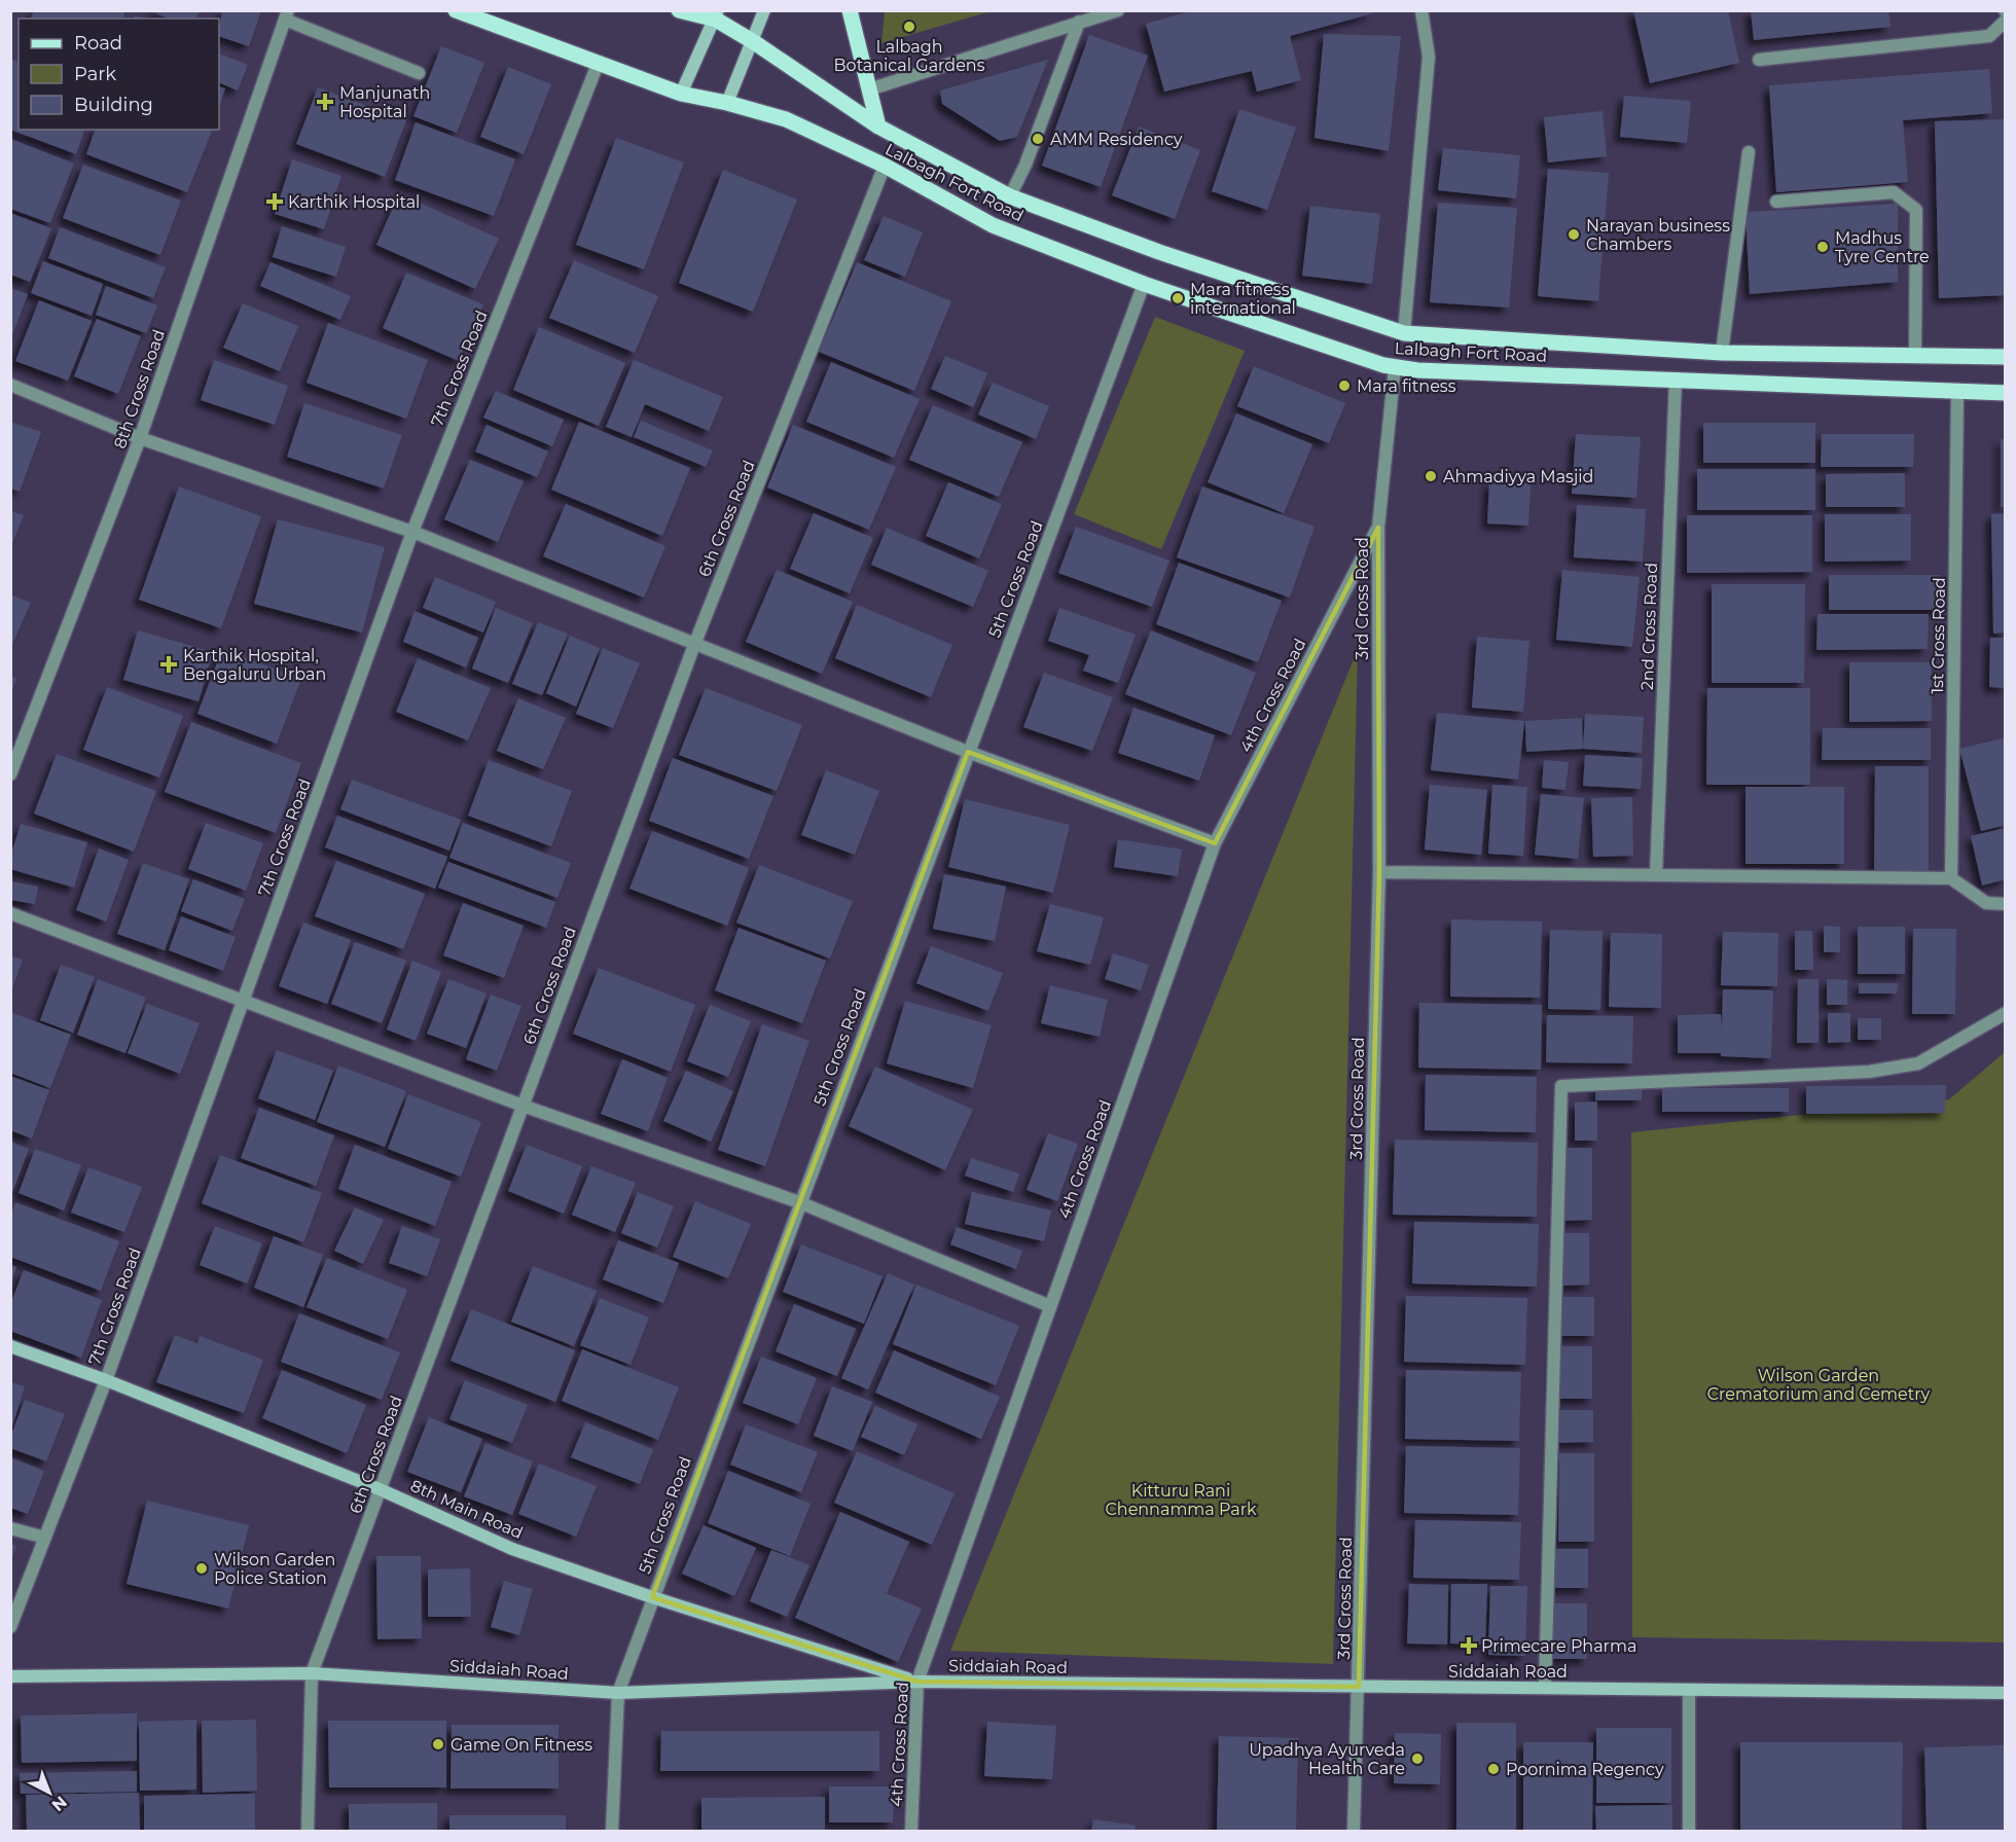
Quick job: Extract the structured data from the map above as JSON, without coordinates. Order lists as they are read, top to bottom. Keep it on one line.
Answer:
{"streets":{"main road":["Lalbagh Fort Road","8th Main Road","Siddaiah Road"],"street":["7th Cross Road","8th Cross Road","6th Cross Road","5th Cross Road","3rd Cross Road","2nd Cross Road","1st Cross Road","4th Cross Road"]},"crossings":[["Lalbagh Fort Road","7th Cross Road"],["Lalbagh Fort Road","6th Cross Road"],["Lalbagh Fort Road","5th Cross Road"],["Lalbagh Fort Road","3rd Cross Road"],["Lalbagh Fort Road","2nd Cross Road"],["Lalbagh Fort Road","1st Cross Road"],["7th Cross Road","8th Main Road"],["6th Cross Road","8th Main Road"],["6th Cross Road","Siddaiah Road"],["5th Cross Road","8th Main Road"],["5th Cross Road","Siddaiah Road"],["3rd Cross Road","4th Cross Road"],["3rd Cross Road","Siddaiah Road"],["4th Cross Road","8th Main Road"],["4th Cross Road","Siddaiah Road"],["8th Main Road","Siddaiah Road"]],"parks":["Wilson Garden Crematorium and Cemetry","Kitturu Rani Chennamma Park"],"places":{"other":["Lalbagh Botanical Gardens","AMM Residency","Narayan business Chambers","Madhus Tyre Centre","Mara fitness international","Mara fitness","Ahmadiyya Masjid","Wilson Garden Police Station","Game On Fitness","Upadhya Ayurveda Health Care","Poornima Regency"],"health":["Manjunath Hospital","Karthik Hospital","Karthik Hospital, Bengaluru Urban","Primecare Pharma"]},"legend":["Road","Park","Building"],"north":"bottom right"}
